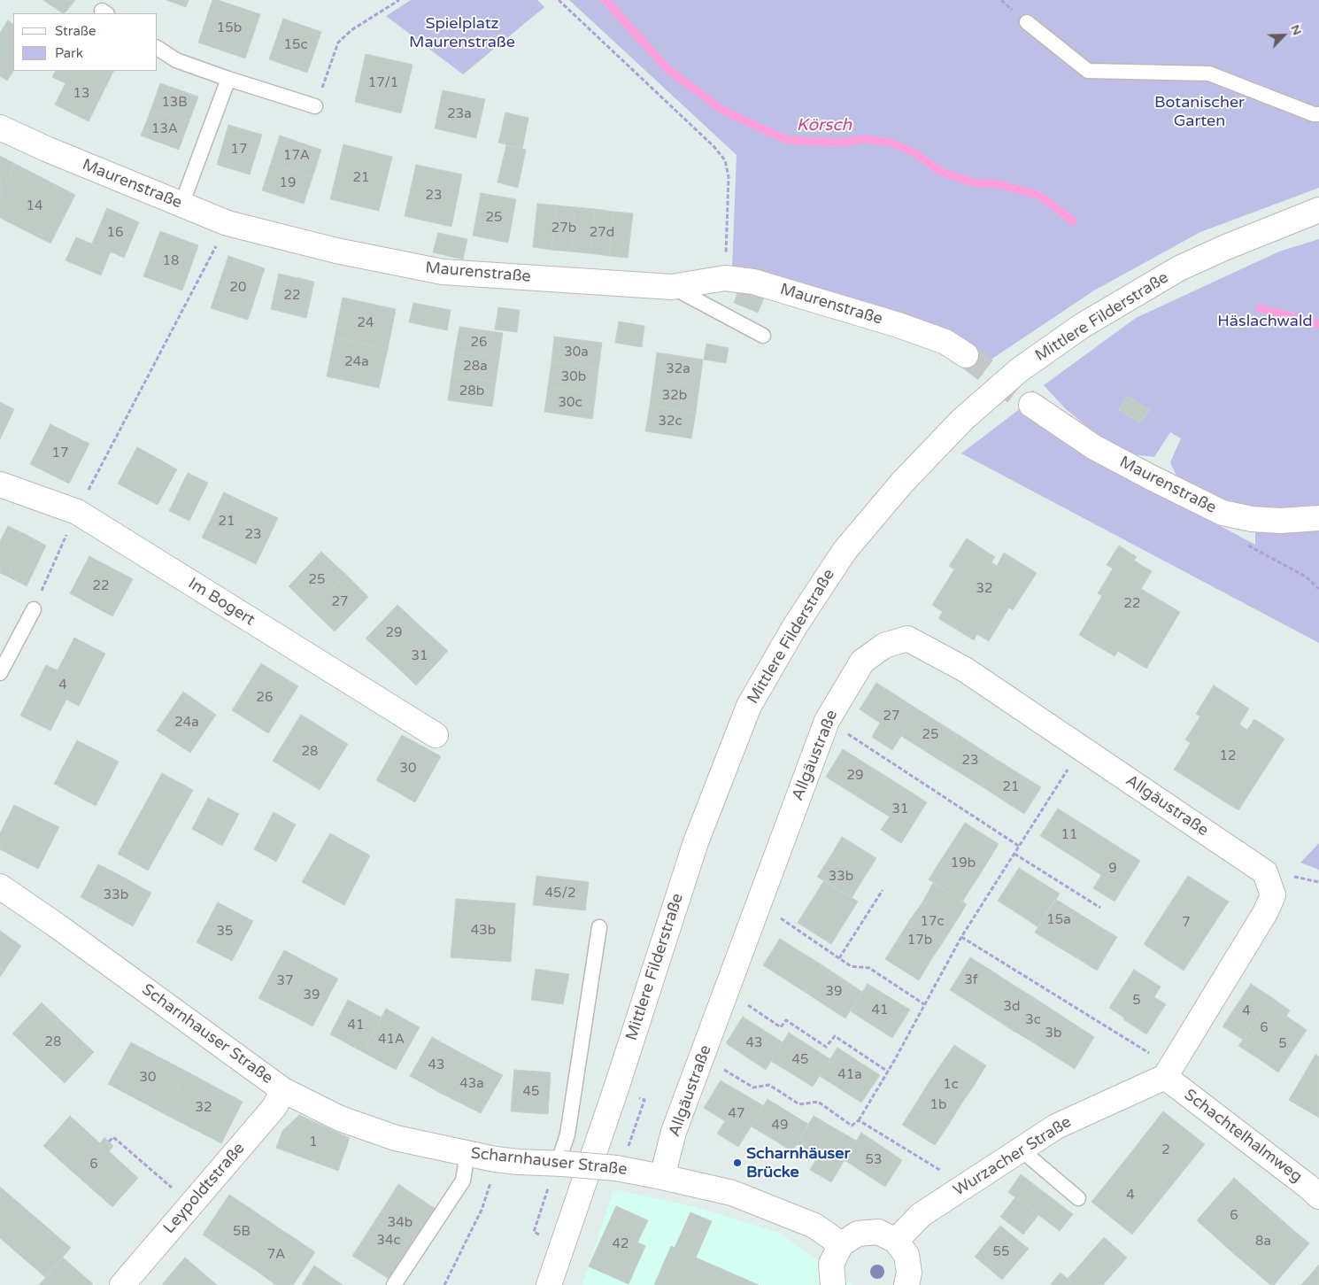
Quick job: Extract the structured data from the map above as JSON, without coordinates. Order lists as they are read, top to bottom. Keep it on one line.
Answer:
{"streets":{"street":["Maurenstraße","Mittlere Filderstraße","Im Bogert","Allgäustraße","Scharnhauser Straße","Schachtelhalmweg","Wurzacher Straße","Leypoldtstraße"]},"crossings":[["Allgäustraße","Scharnhauser Straße"],["Allgäustraße","Schachtelhalmweg"],["Allgäustraße","Wurzacher Straße"],["Scharnhauser Straße","Leypoldtstraße"],["Schachtelhalmweg","Wurzacher Straße"]],"water":["Körsch"],"parks":["Spielplatz Maurenstraße","Botanischer Garten","Häslachwald"],"places":["Scharnhäuser Brücke"],"house_numbers":["15b","15c","17/1","13","13B","23a","13A","17","17A","21","19","23","14","25","27b","16","27d","18","20","22","24","26","30a","24a","28a","32a","30b","28b","32b","30c","32c","17","21","23","25","22","32","27","22","29","31","4","26","27","24a","25","28","12","23","30","29","21","31","11","19b","9","33b","45/2","33b","15a","17c","7","43b","35","17b","3f","37","39","39","5","3d","41","4","3c","41","6","3b","41A","28","43","5","45","43","41a","30","43a","1c","45","1b","32","47","49","1","2","53","6","4","6","34b","5B","34c","8a","42","55","7A"],"legend":["Straße","Park"],"north":"top right"}
